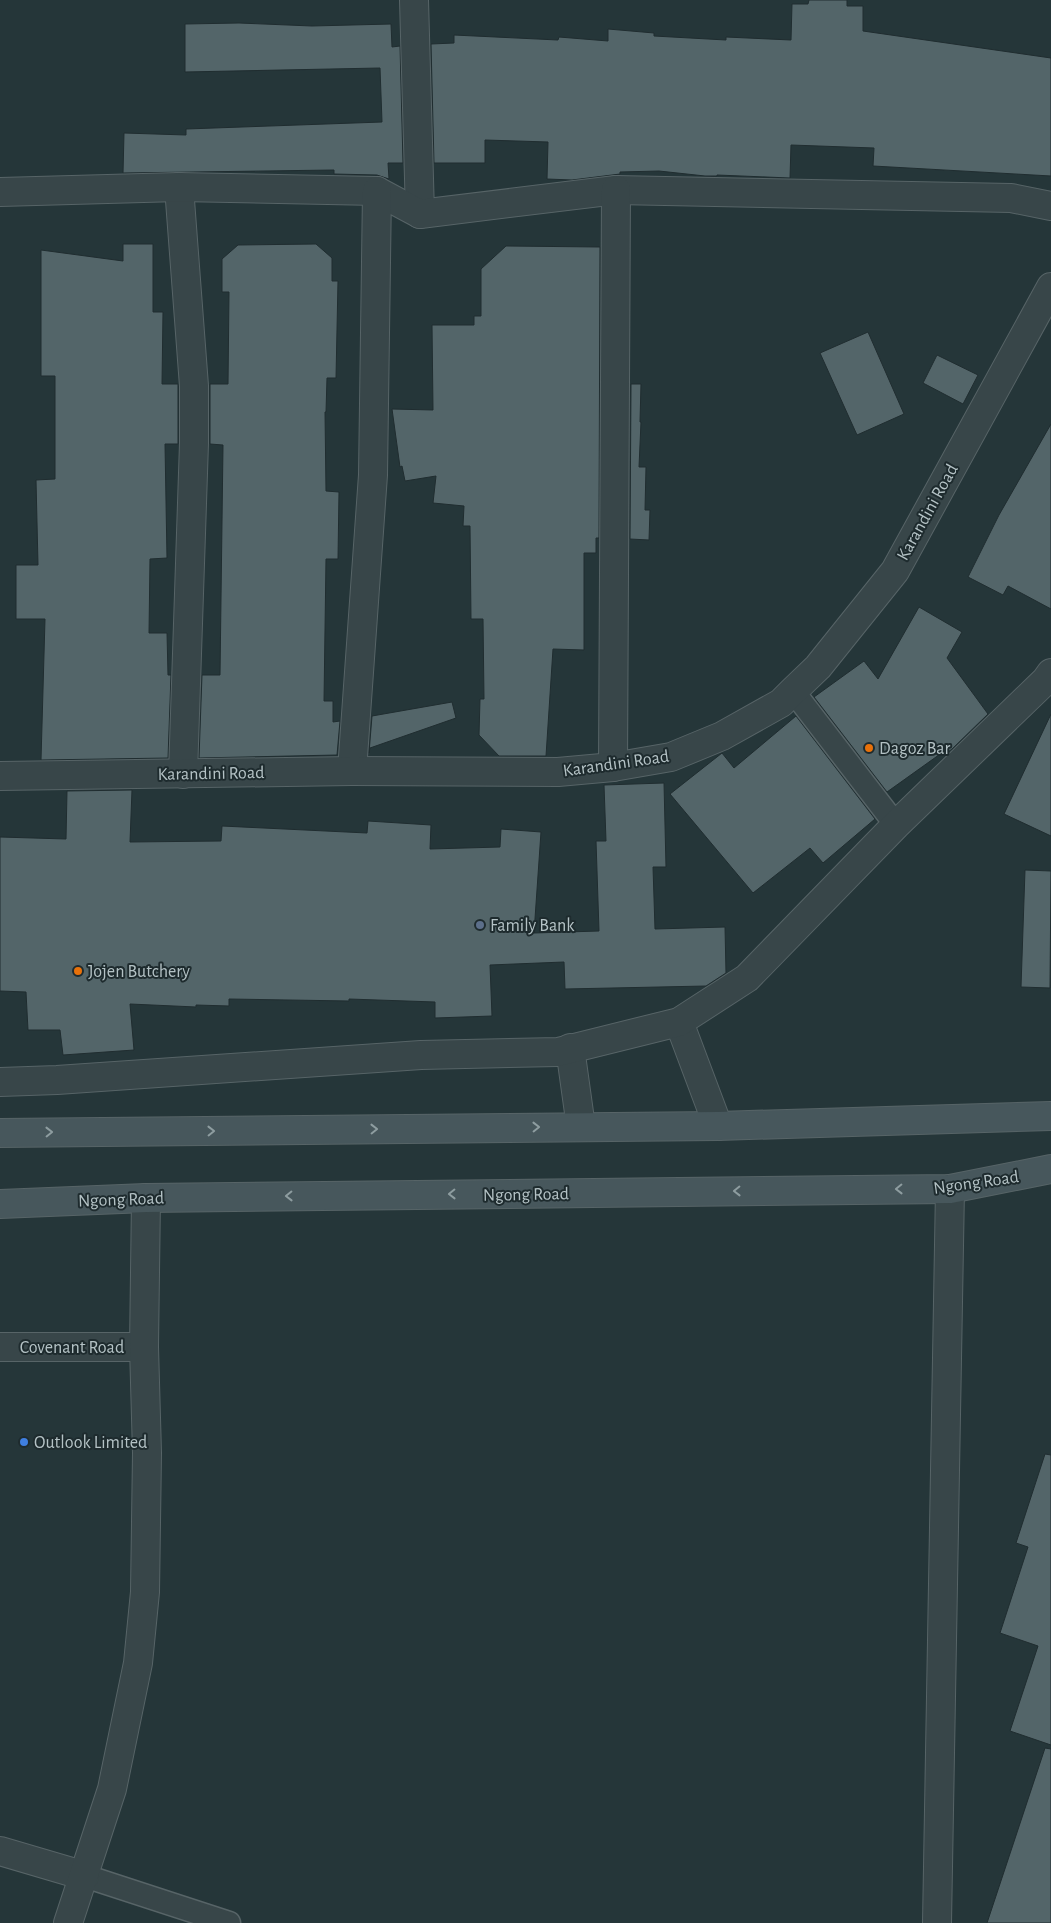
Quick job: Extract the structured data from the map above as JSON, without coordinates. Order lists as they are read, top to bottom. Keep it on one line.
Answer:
{"streets":{"main road":["Ngong Road"],"street":["Karandini Road","Covenant Road"]},"places":["Dagoz Bar","Family Bank","Jojen Butchery","Outlook Limited"]}
